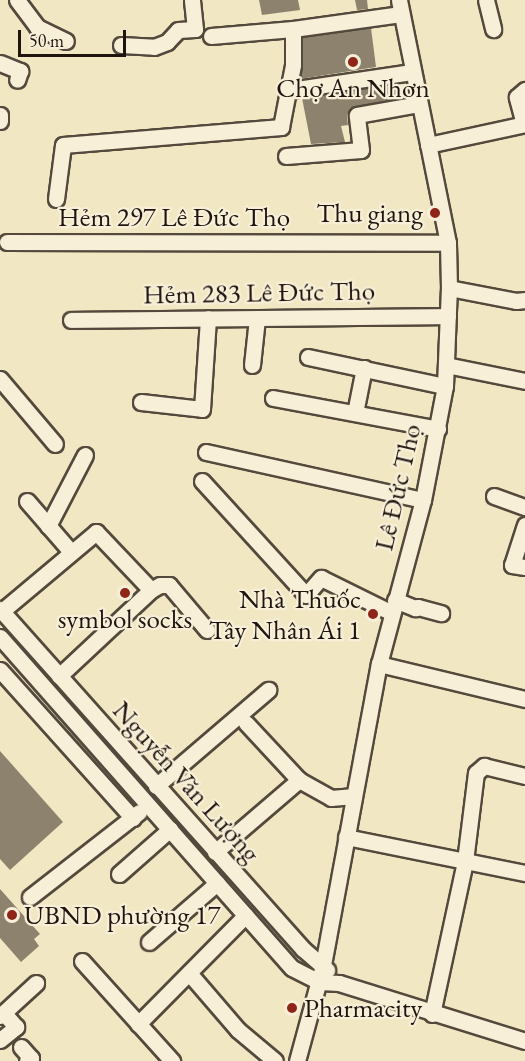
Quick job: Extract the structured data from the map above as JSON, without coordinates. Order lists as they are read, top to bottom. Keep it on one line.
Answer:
{"streets":{"street":["Hẻm 297 Lê Đức Thọ","Hẻm 283 Lê Đức Thọ","Lê Đức Thọ","Nguyễn Văn Lượng"]},"crossings":[["Hẻm 297 Lê Đức Thọ","Lê Đức Thọ"],["Hẻm 283 Lê Đức Thọ","Lê Đức Thọ"],["Lê Đức Thọ","Nguyễn Văn Lượng"]],"places":["Chợ An Nhơn","Thu giang","symbol socks","Nhà Thuốc Tây Nhân Ái 1","UBND phường 17","Pharmacity"],"scale_bar":"50 m"}
